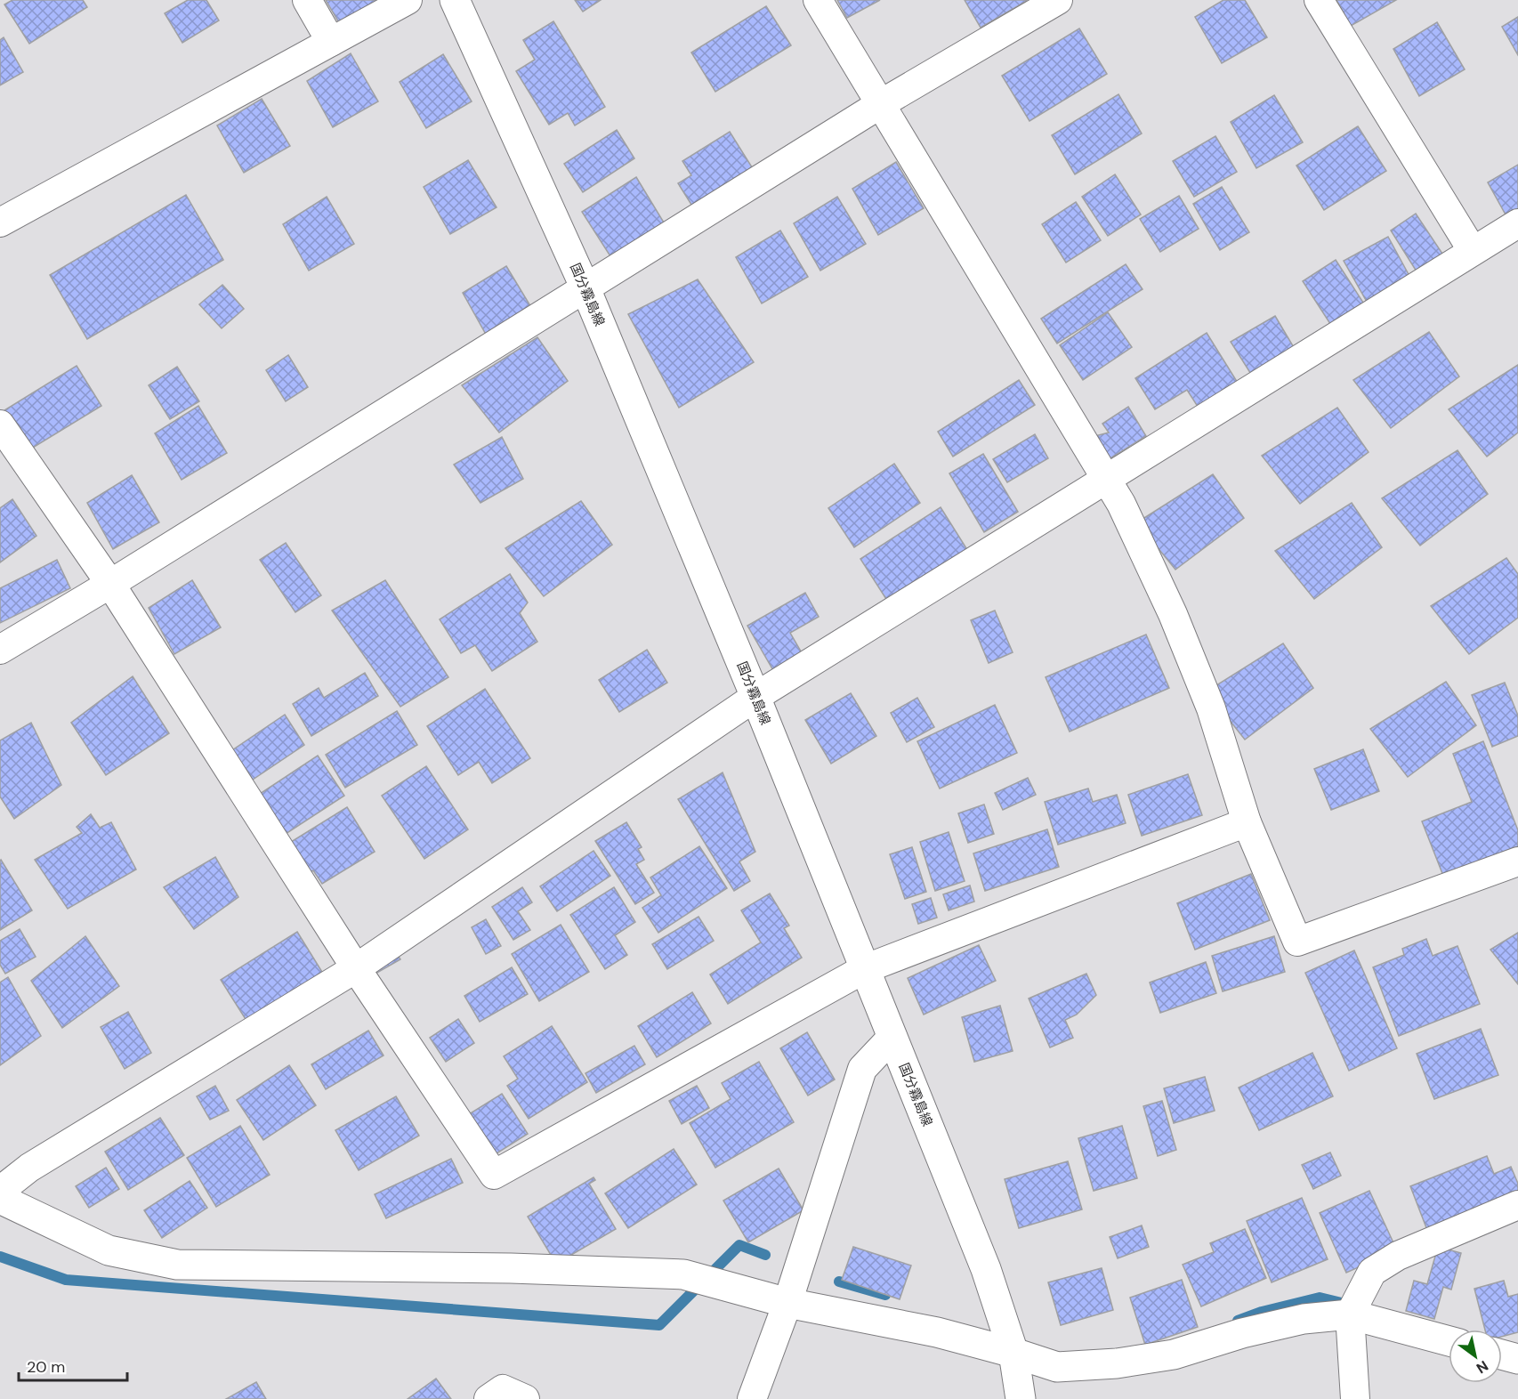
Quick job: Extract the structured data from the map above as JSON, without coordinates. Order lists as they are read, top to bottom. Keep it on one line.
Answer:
{"streets":{"street":["国分霧島線"]},"scale_bar":"20 m","north":"bottom right"}
